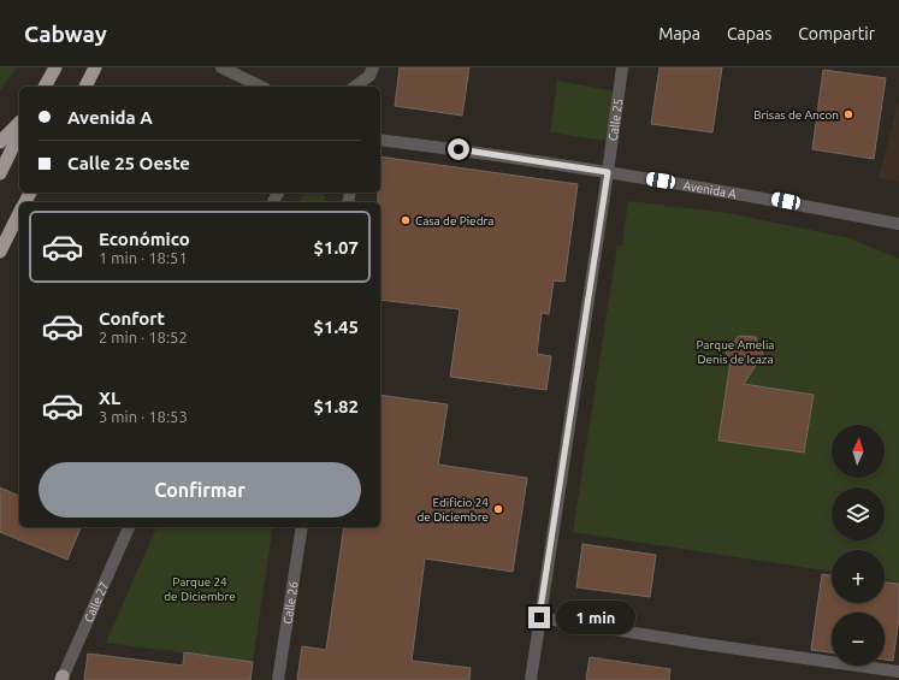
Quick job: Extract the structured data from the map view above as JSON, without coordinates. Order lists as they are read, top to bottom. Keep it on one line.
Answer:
{"streets":{"street":["Calle 25","Avenida A","Calle 27","Calle 26"]},"crossings":[["Calle 25","Avenida A"]],"parks":["Parque Amelia Denis de Icaza","Parque 24 de Diciembre"],"places":["Brisas de Ancon","Casa de Piedra","Edificio 24 de Diciembre"],"north":"top","page":{"header":"Cabway","nav":["Mapa","Capas","Compartir"],"banner":["Avenida A","Calle 25 Oeste"],"list":[{"name":"Económico","note":"1 min · 18:51","value":"$1.07"},{"name":"Confort","note":"2 min · 18:52","value":"$1.45"},{"name":"XL","note":"3 min · 18:53","value":"$1.82"}],"map_buttons":["+","−"],"buttons":"Confirmar","bubble":"1 min"}}
